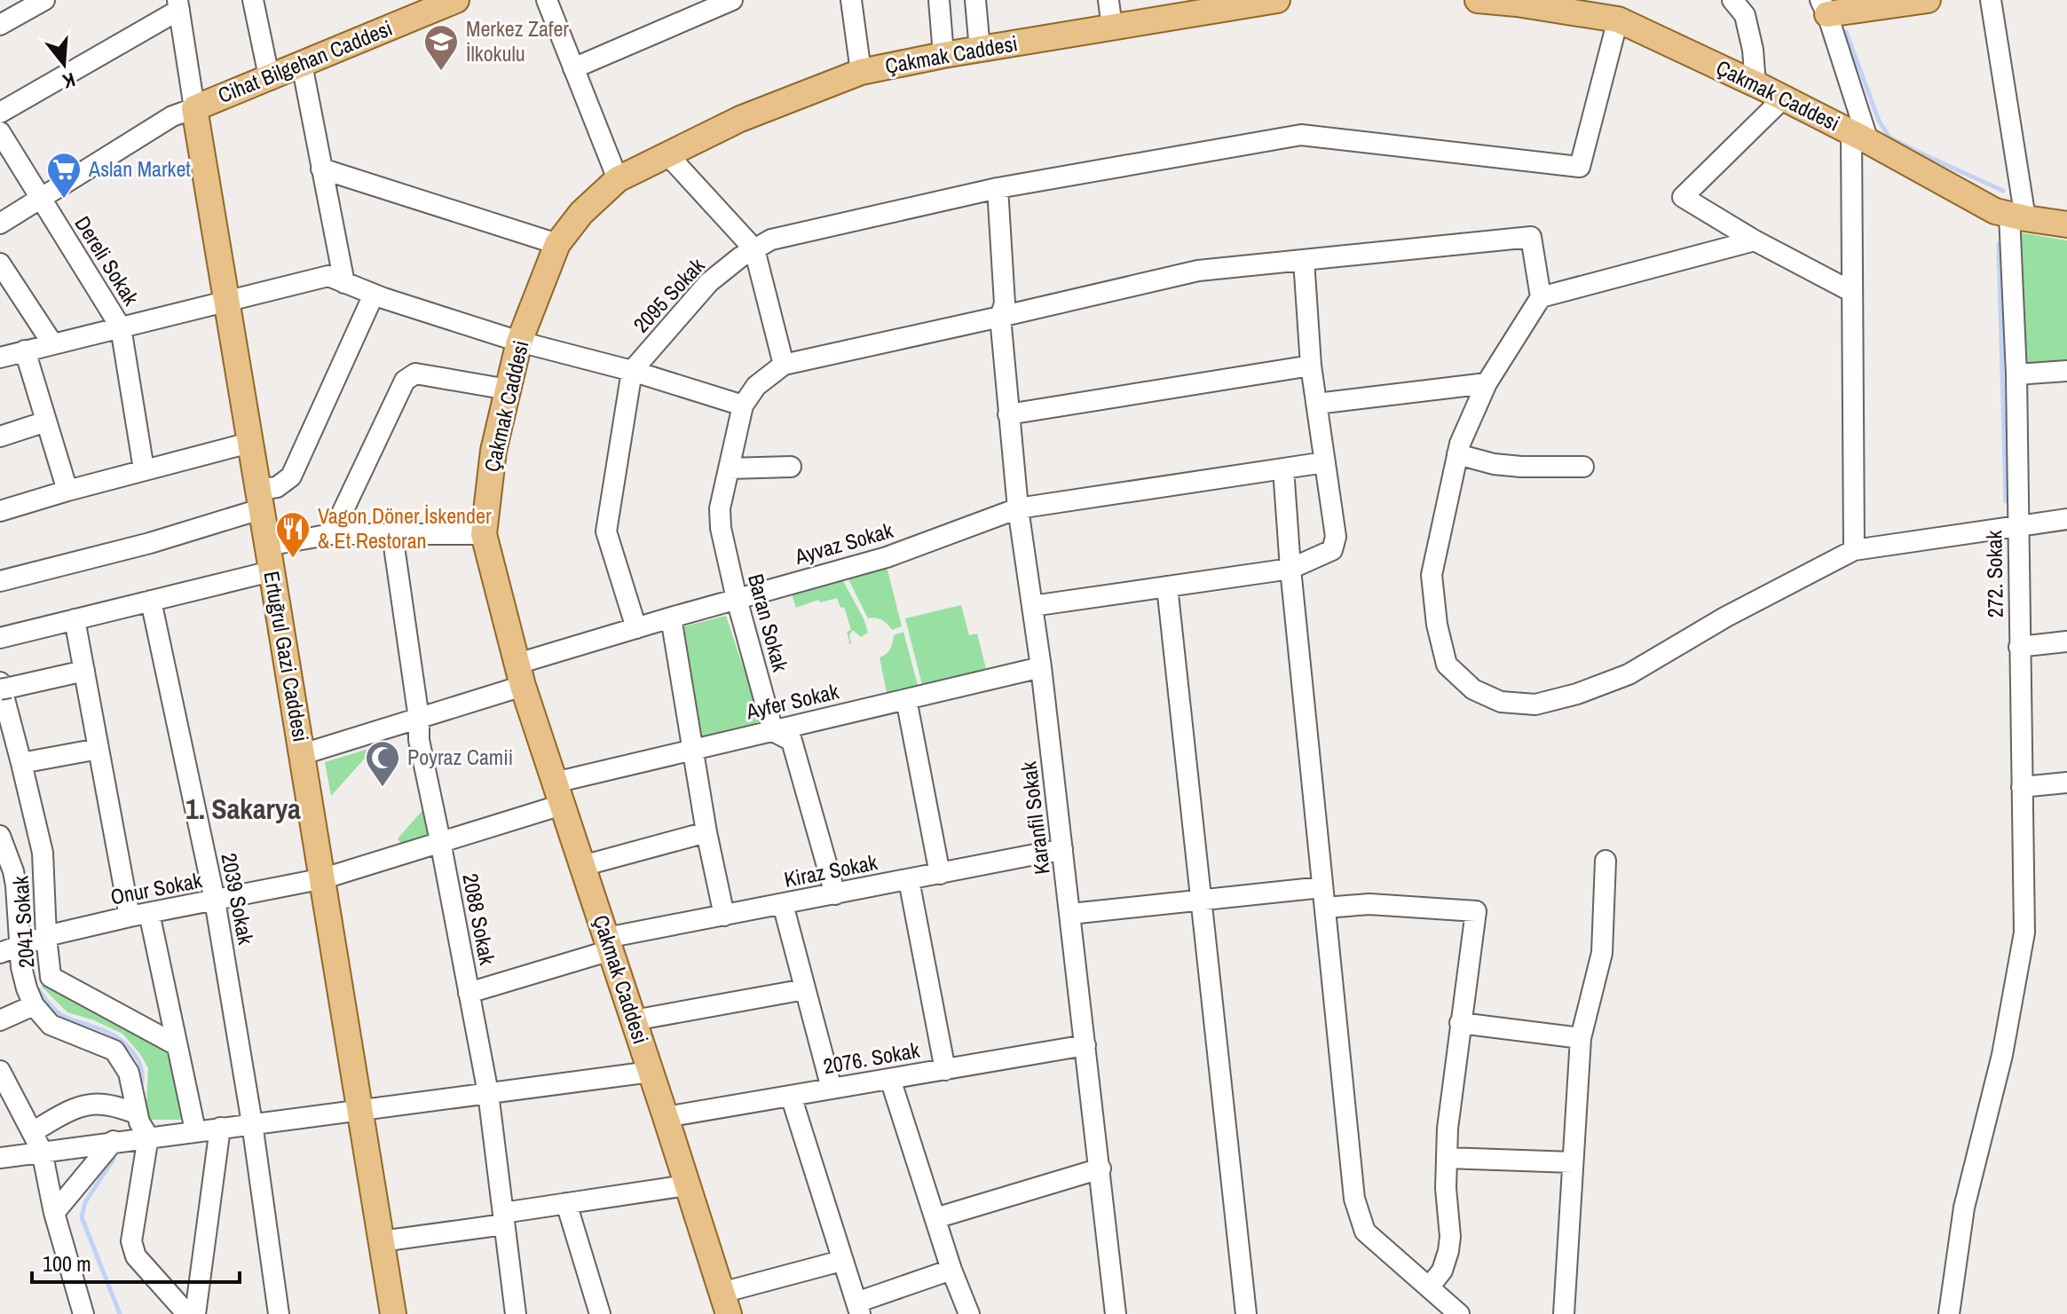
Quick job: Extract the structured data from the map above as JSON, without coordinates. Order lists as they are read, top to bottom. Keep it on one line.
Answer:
{"streets":{"main road":["Çakmak Caddesi","Cihat Bilgehan Caddesi","Ertuğrul Gazi Caddesi"],"street":["Dereli Sokak","2095 Sokak","Ayvaz Sokak","272. Sokak","Baran Sokak","Ayfer Sokak","Karanfil Sokak","Kiraz Sokak","Onur Sokak","2039 Sokak","2088 Sokak","2041 Sokak","2076. Sokak"]},"crossings":[["Çakmak Caddesi","2095 Sokak"],["Çakmak Caddesi","Ayvaz Sokak"],["Çakmak Caddesi","272. Sokak"],["Çakmak Caddesi","Ayfer Sokak"],["Çakmak Caddesi","Kiraz Sokak"],["Çakmak Caddesi","2076. Sokak"],["Cihat Bilgehan Caddesi","Ertuğrul Gazi Caddesi"],["2095 Sokak","Karanfil Sokak"],["Ayvaz Sokak","Baran Sokak"],["Ayvaz Sokak","Ertuğrul Gazi Caddesi"],["Ayvaz Sokak","Karanfil Sokak"],["Ayvaz Sokak","2088 Sokak"],["Baran Sokak","Ayfer Sokak"],["Baran Sokak","Kiraz Sokak"],["Ertuğrul Gazi Caddesi","Onur Sokak"],["Ayfer Sokak","Karanfil Sokak"],["Ayfer Sokak","Onur Sokak"],["Ayfer Sokak","2088 Sokak"],["Karanfil Sokak","Kiraz Sokak"],["Karanfil Sokak","2076. Sokak"],["Kiraz Sokak","2088 Sokak"],["Onur Sokak","2039 Sokak"],["Onur Sokak","2088 Sokak"],["Onur Sokak","2041 Sokak"]],"districts":["1. Sakarya"],"places":{"school or university":["Merkez Zafer İlkokulu"],"supermarket":["Aslan Market"],"restaurant":["Vagon Döner İskender & Et Restoran"],"mosque":["Poyraz Camii"]},"scale_bar":"100 m","north":"bottom"}
